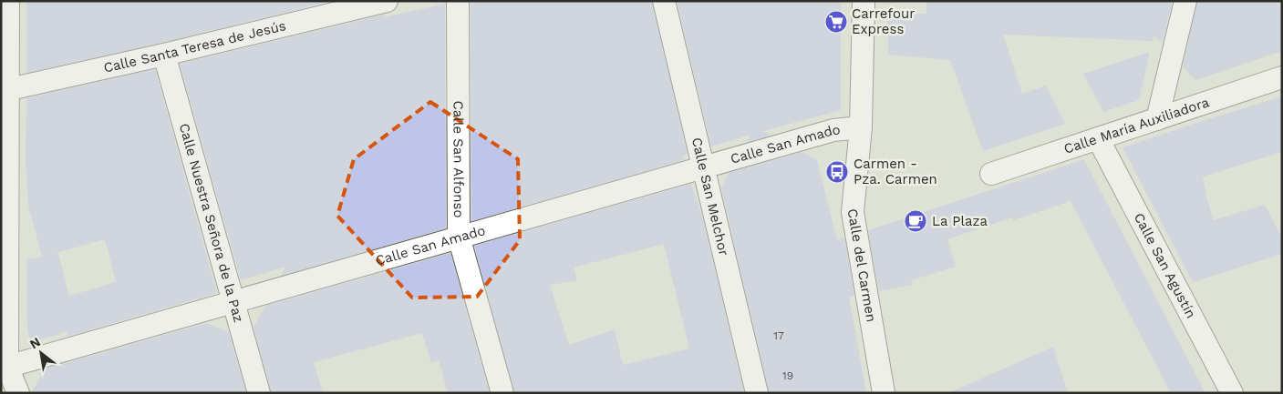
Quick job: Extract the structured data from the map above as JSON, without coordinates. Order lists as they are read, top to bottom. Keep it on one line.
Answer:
{"streets":{"street":["Calle Santa Teresa de Jesús","Calle María Auxiliadora","Calle San Amado","Calle San Alfonso","Calle San Melchor","Calle Nuestra Señora de la Paz","Calle del Carmen","Calle San Agustín"]},"crossings":[["Calle Santa Teresa de Jesús","Calle Nuestra Señora de la Paz"],["Calle María Auxiliadora","Calle San Agustín"],["Calle San Amado","Calle San Alfonso"],["Calle San Amado","Calle San Melchor"],["Calle San Amado","Calle Nuestra Señora de la Paz"],["Calle San Amado","Calle del Carmen"]],"places":{"supermarket":["Carrefour Express"],"bus stop":["Carmen - Pza. Carmen"],"cafe":["La Plaza"]},"house_numbers":["17","19"],"north":"top left"}
